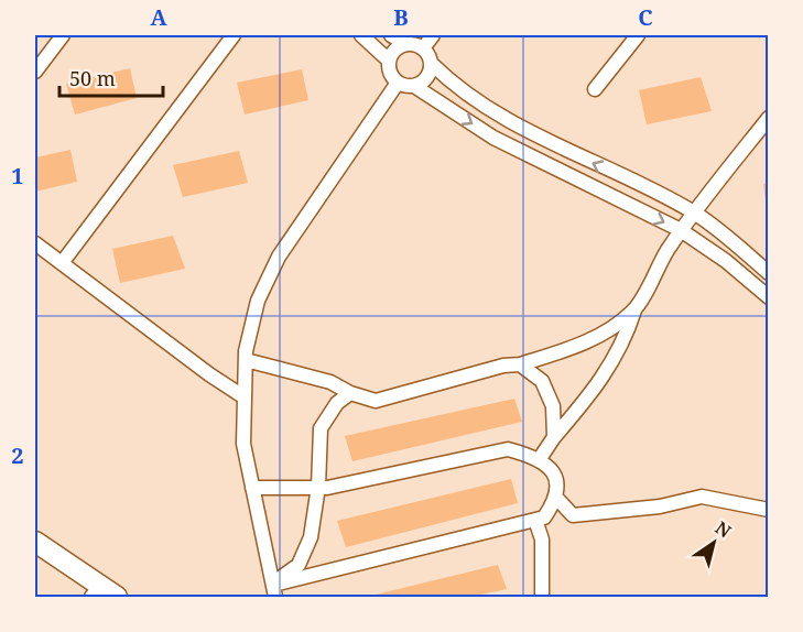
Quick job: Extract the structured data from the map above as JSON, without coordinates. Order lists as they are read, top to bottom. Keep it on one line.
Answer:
{"scale_bar":"50 m","north":"top right","grid":{"columns":["A","B","C"],"rows":["1","2"]}}
